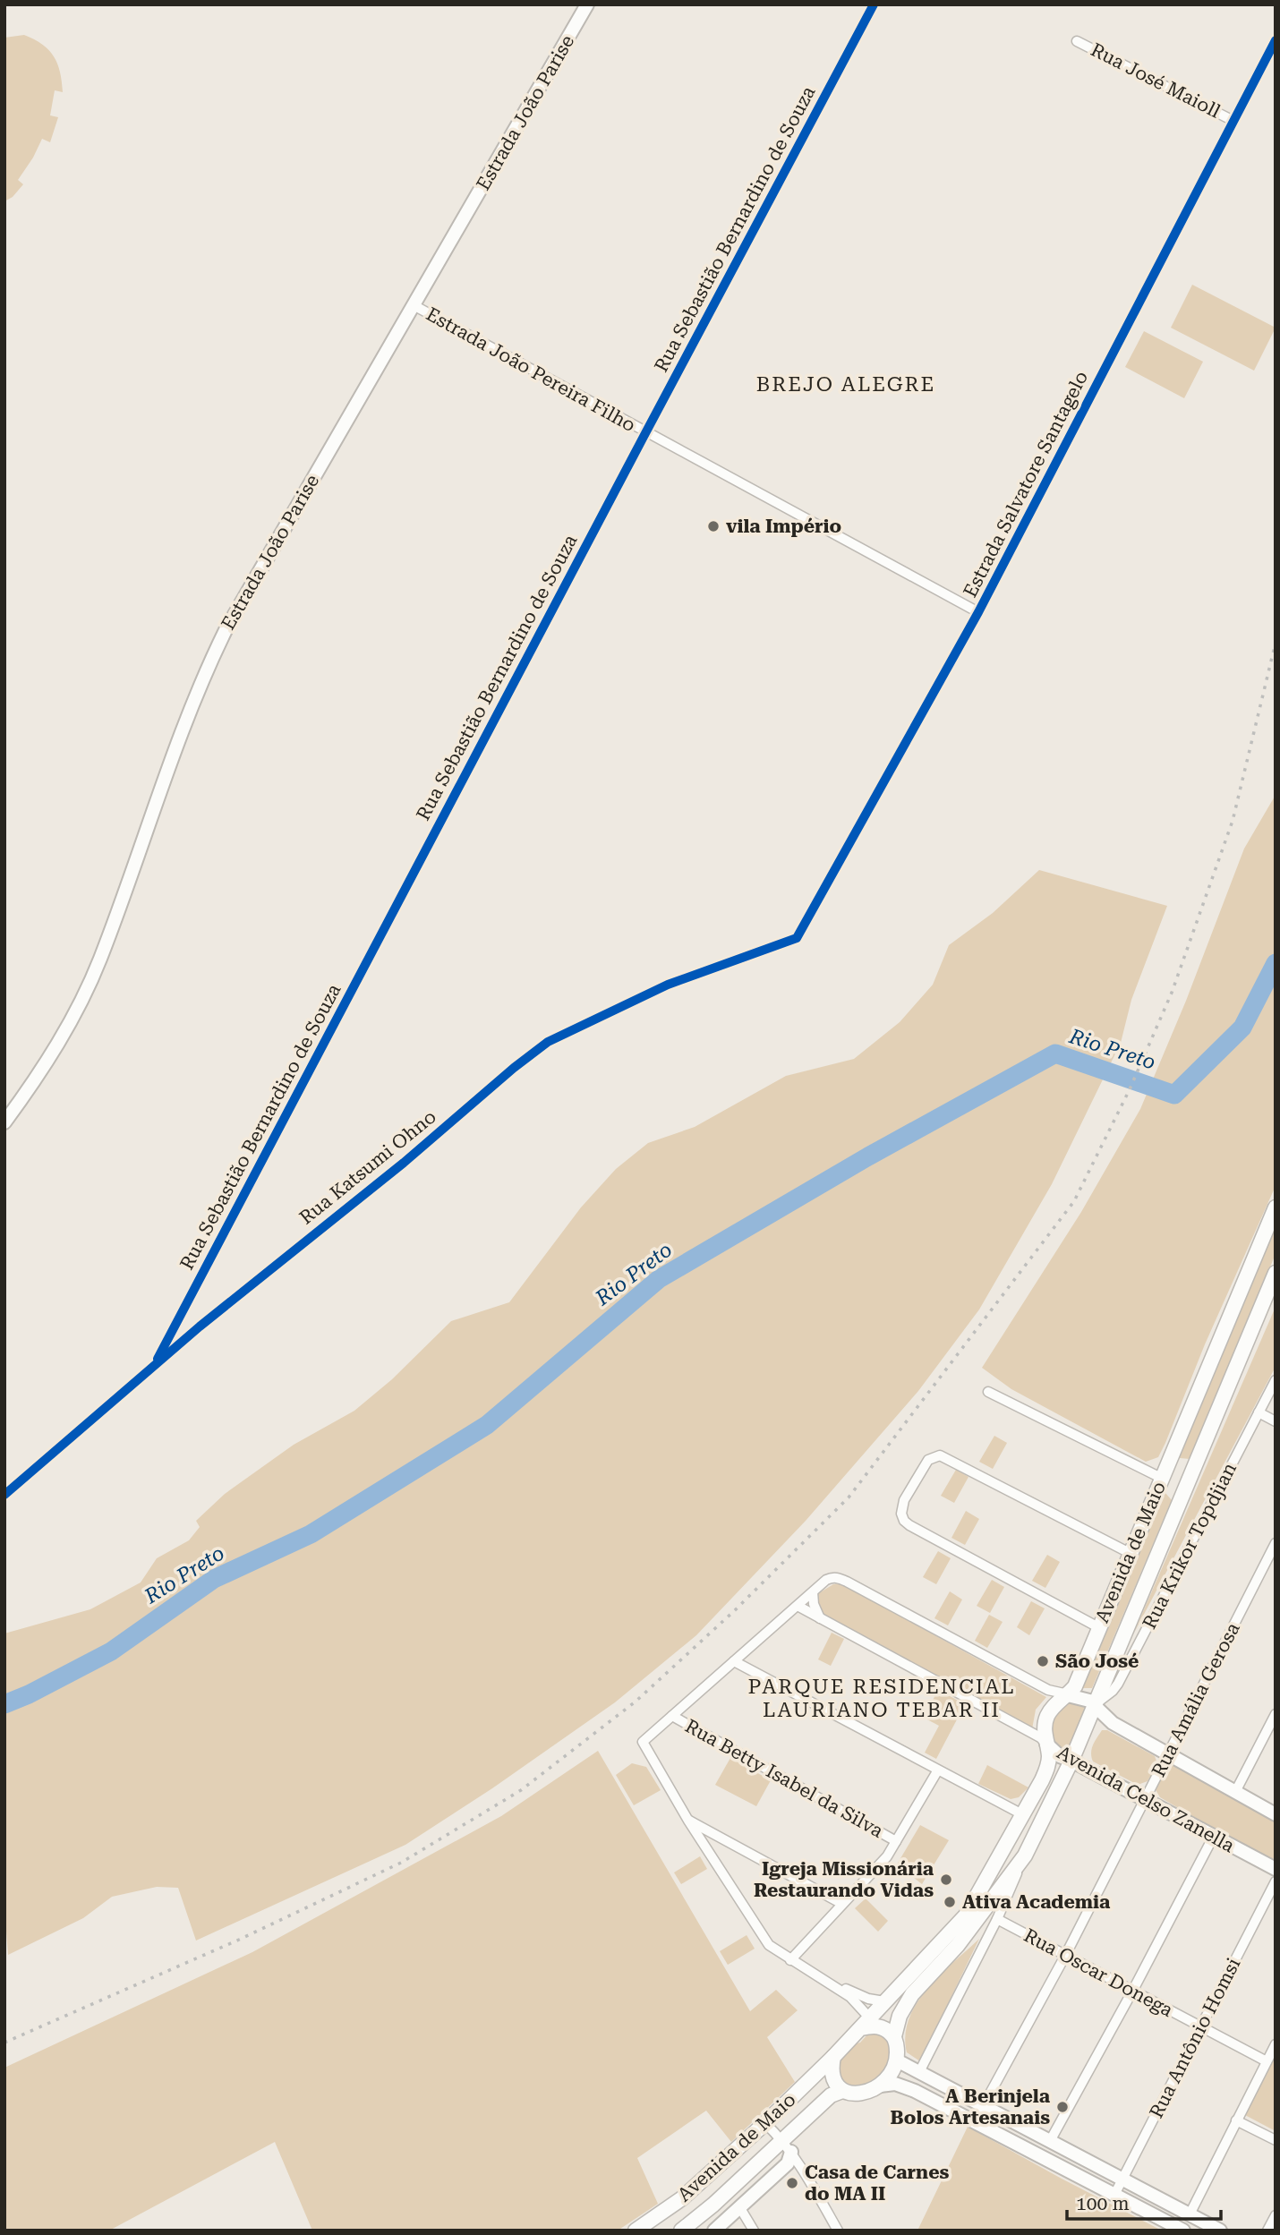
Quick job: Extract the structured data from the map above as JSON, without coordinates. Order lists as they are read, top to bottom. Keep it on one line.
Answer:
{"streets":{"main road":["Estrada João Parise","Avenida de Maio","Avenida Celso Zanella"],"street":["Rua José Maioll","Rua Sebastião Bernardino de Souza","Estrada João Pereira Filho","Estrada Salvatore Santagelo","Rua Katsumi Ohno","Rua Krikor Topdjian","Rua Amália Gerosa","Rua Betty Isabel da Silva","Rua Oscar Donega","Rua Antônio Homsi"]},"crossings":[["Rua José Maioll","Estrada Salvatore Santagelo"],["Estrada João Parise","Estrada João Pereira Filho"],["Rua Sebastião Bernardino de Souza","Estrada João Pereira Filho"],["Rua Sebastião Bernardino de Souza","Rua Katsumi Ohno"],["Estrada João Pereira Filho","Estrada Salvatore Santagelo"],["Estrada Salvatore Santagelo","Rua Katsumi Ohno"],["Rua Krikor Topdjian","Avenida de Maio"],["Avenida de Maio","Avenida Celso Zanella"],["Rua Amália Gerosa","Avenida Celso Zanella"],["Rua Amália Gerosa","Rua Oscar Donega"],["Rua Oscar Donega","Rua Antônio Homsi"]],"districts":["BREJO ALEGRE","PARQUE RESIDENCIAL LAURIANO TEBAR II"],"water":["Rio Preto"],"places":["vila Império","São José","Igreja Missionária Restaurando Vidas","Ativa Academia","A Berinjela Bolos Artesanais","Casa de Carnes do MA II"],"scale_bar":"100 m"}
